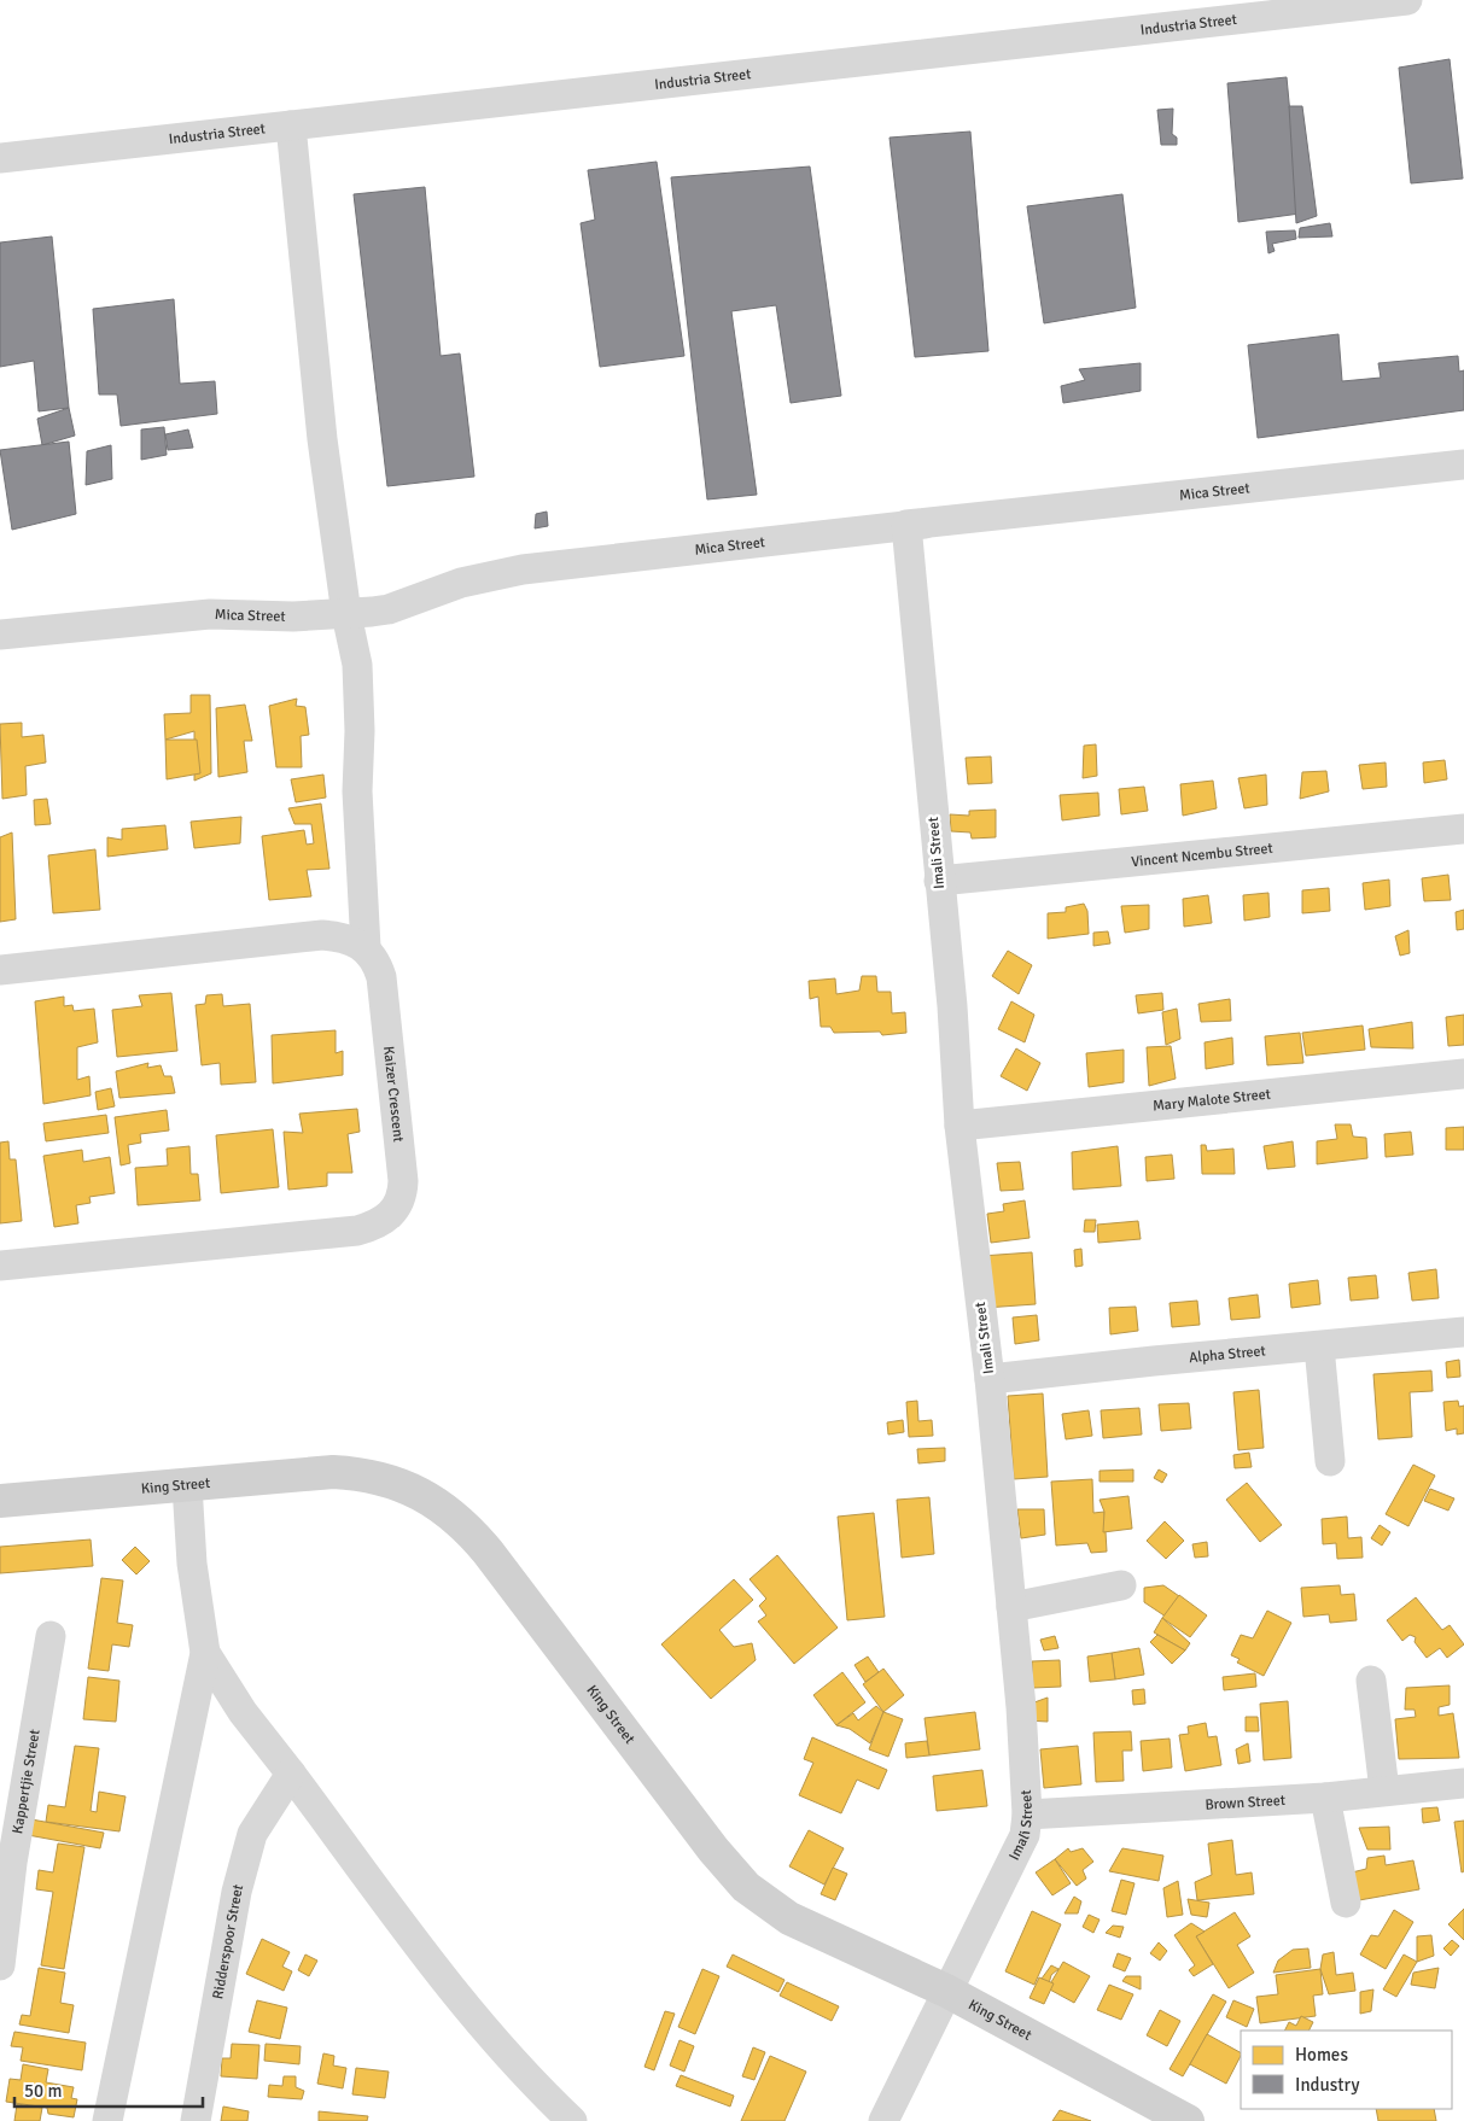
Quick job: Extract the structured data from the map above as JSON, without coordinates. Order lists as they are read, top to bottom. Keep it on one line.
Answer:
{"streets":{"street":["Industria Street","Mica Street","Imali Street","Vincent Ncembu Street","Kaizer Crescent","Mary Malote Street","Alpha Street","King Street","Kappertjie Street","Brown Street","Ridderspoor Street"]},"crossings":[["Mica Street","Imali Street"],["Imali Street","Vincent Ncembu Street"],["Imali Street","Mary Malote Street"],["Imali Street","Alpha Street"],["Imali Street","King Street"],["Imali Street","Brown Street"]],"legend":["Homes","Industry"],"scale_bar":"50 m"}
